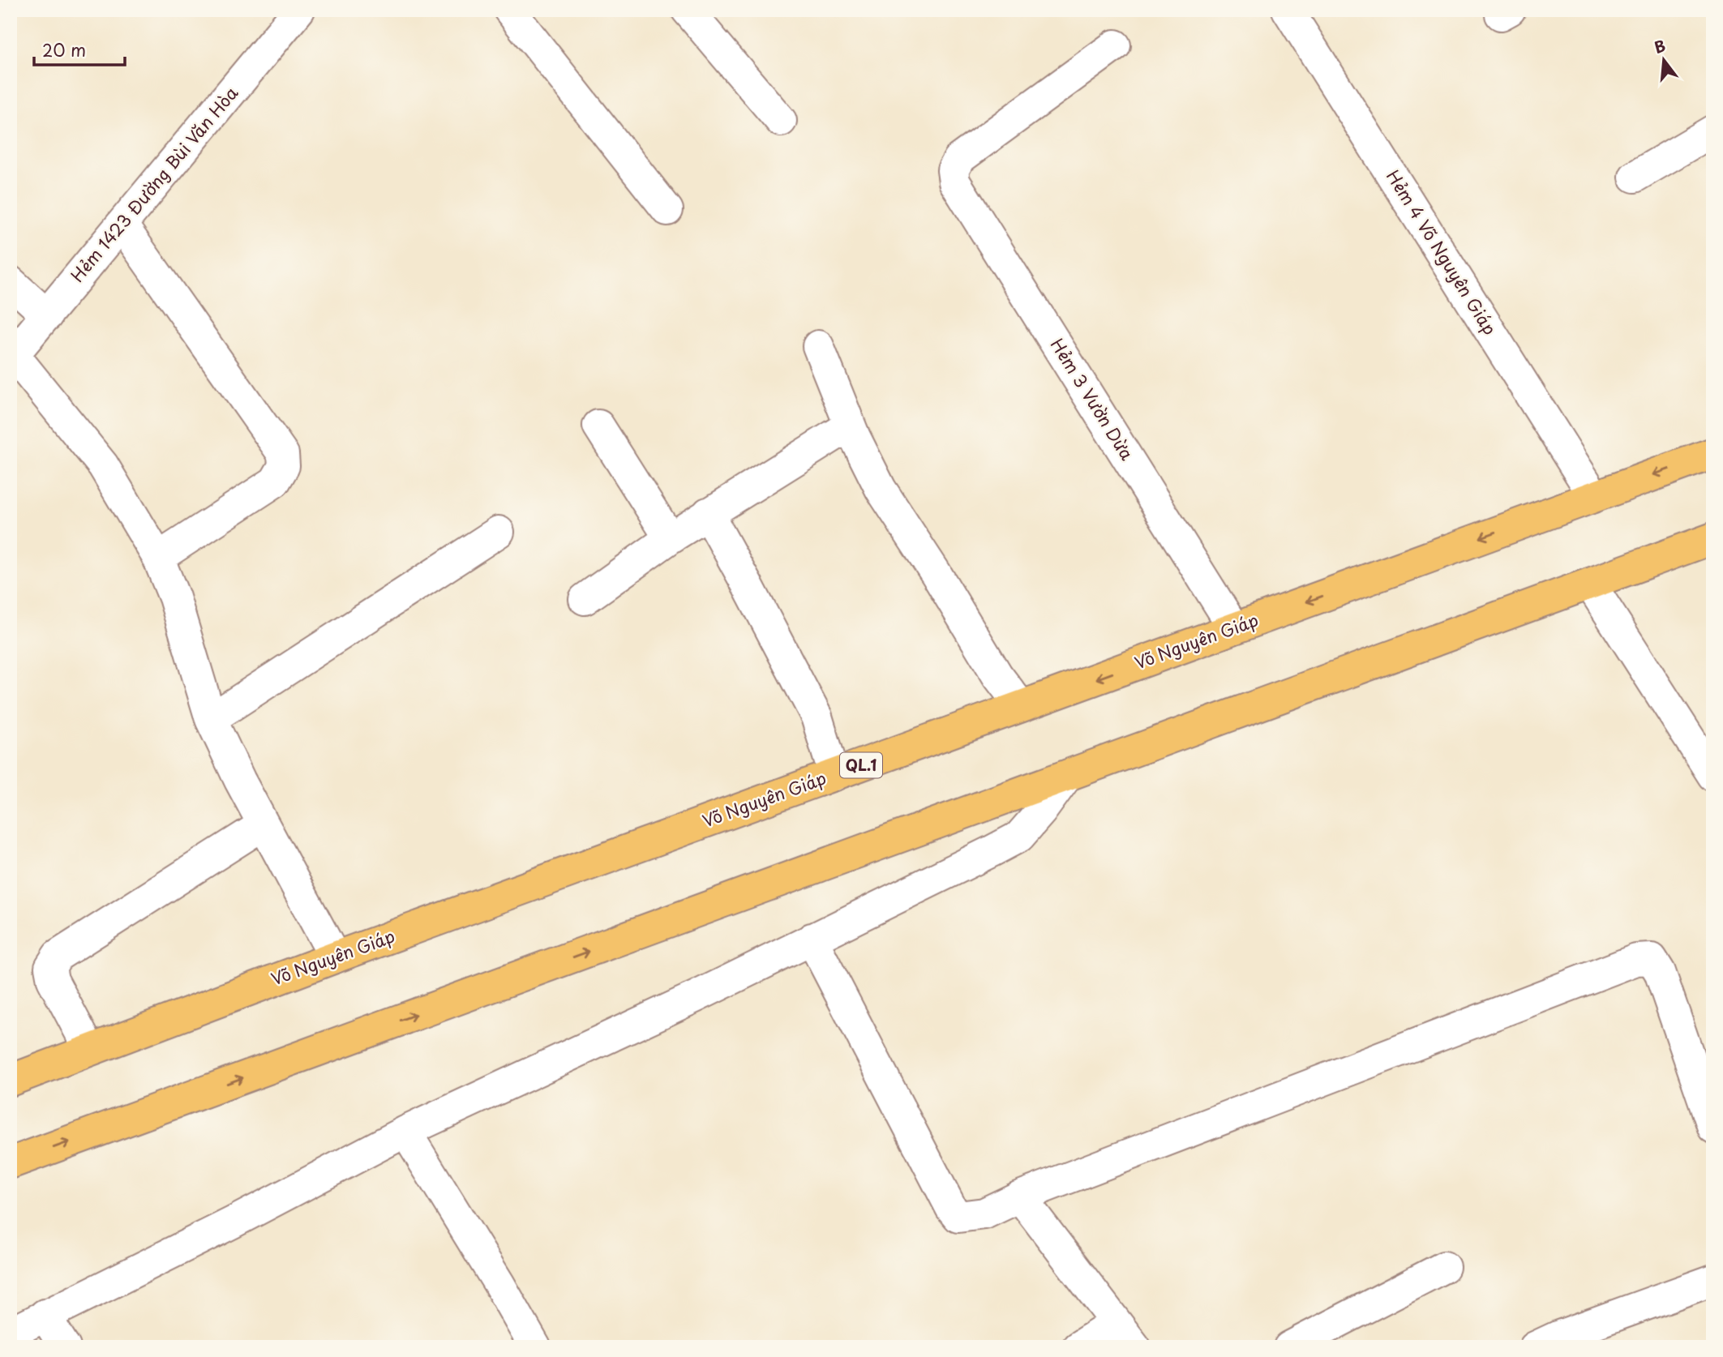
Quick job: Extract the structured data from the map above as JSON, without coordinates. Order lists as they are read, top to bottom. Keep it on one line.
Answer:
{"streets":{"highway":["Võ Nguyên Giáp","QL.1"],"street":["Hẻm 1423 Đường Bùi Văn Hòa","Hẻm 4 Võ Nguyên Giáp","Hẻm 3 Vườn Dừa"]},"crossings":[["Hẻm 4 Võ Nguyên Giáp","Võ Nguyên Giáp"],["Hẻm 3 Vườn Dừa","Võ Nguyên Giáp"]],"scale_bar":"20 m","north":"top"}
